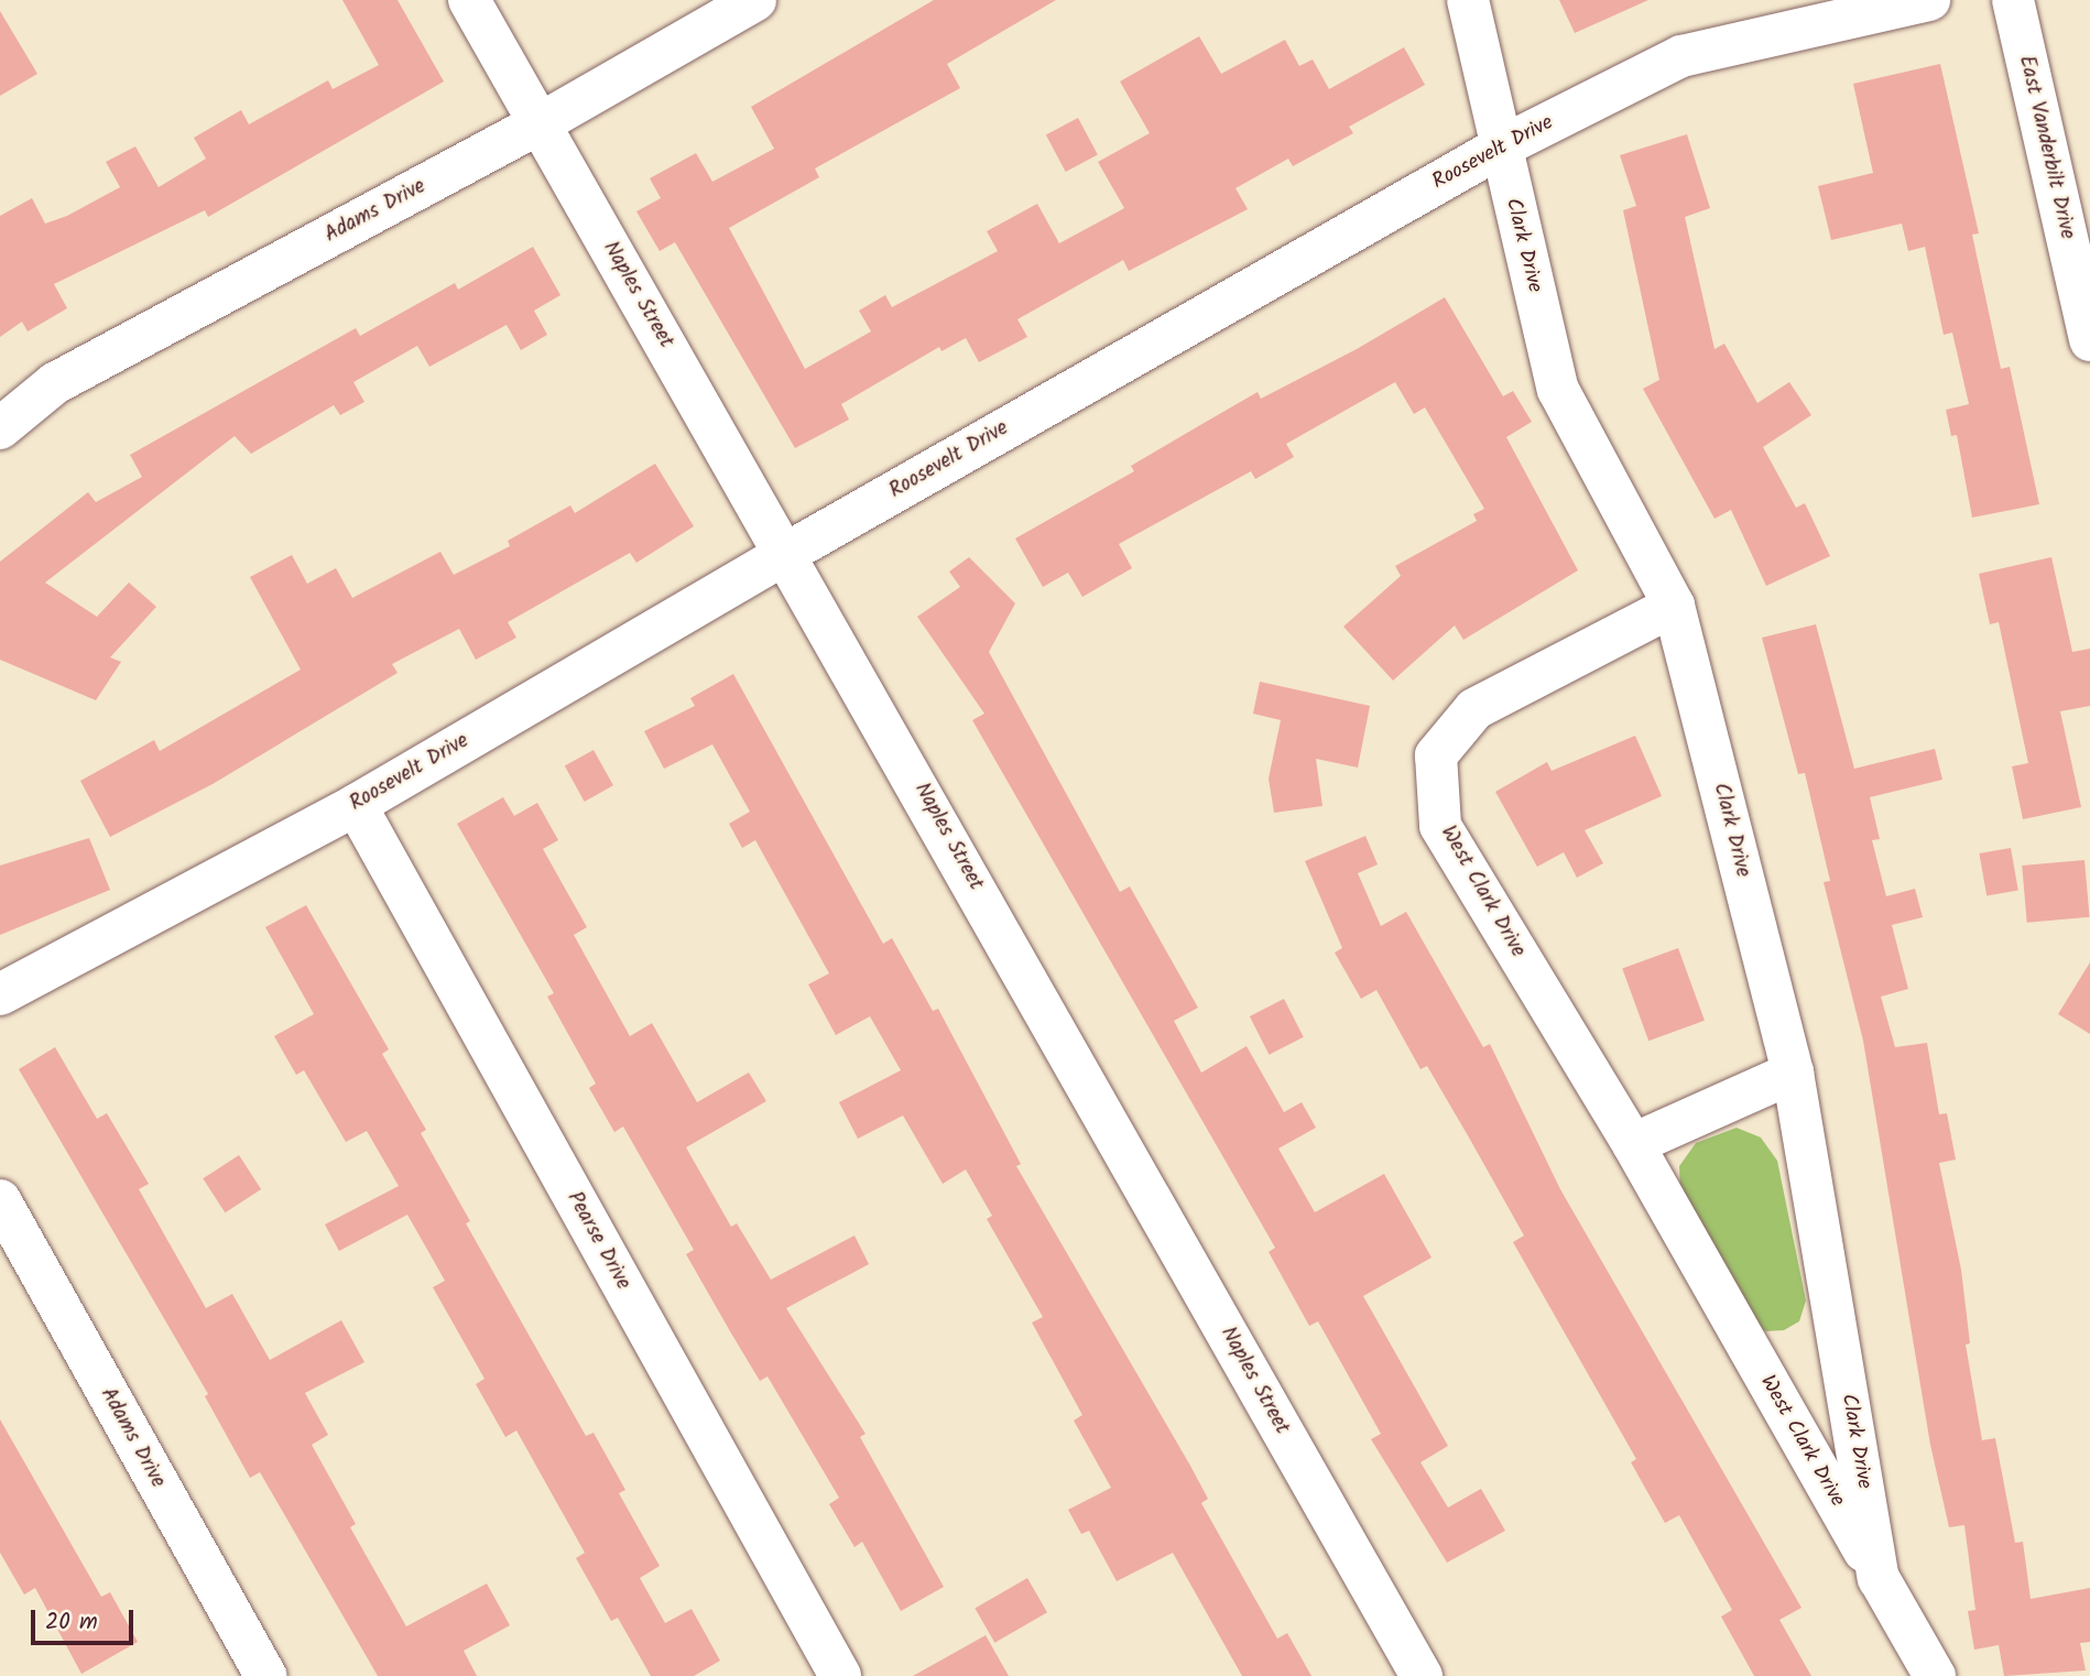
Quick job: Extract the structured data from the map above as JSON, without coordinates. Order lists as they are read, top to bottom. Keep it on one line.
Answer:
{"streets":{"street":["East Vanderbilt Drive","Roosevelt Drive","Adams Drive","Clark Drive","Naples Street","West Clark Drive","Pearse Drive"]},"crossings":[["Roosevelt Drive","Clark Drive"],["Roosevelt Drive","Naples Street"],["Roosevelt Drive","Pearse Drive"],["Adams Drive","Naples Street"],["Clark Drive","West Clark Drive"]],"scale_bar":"20 m"}
